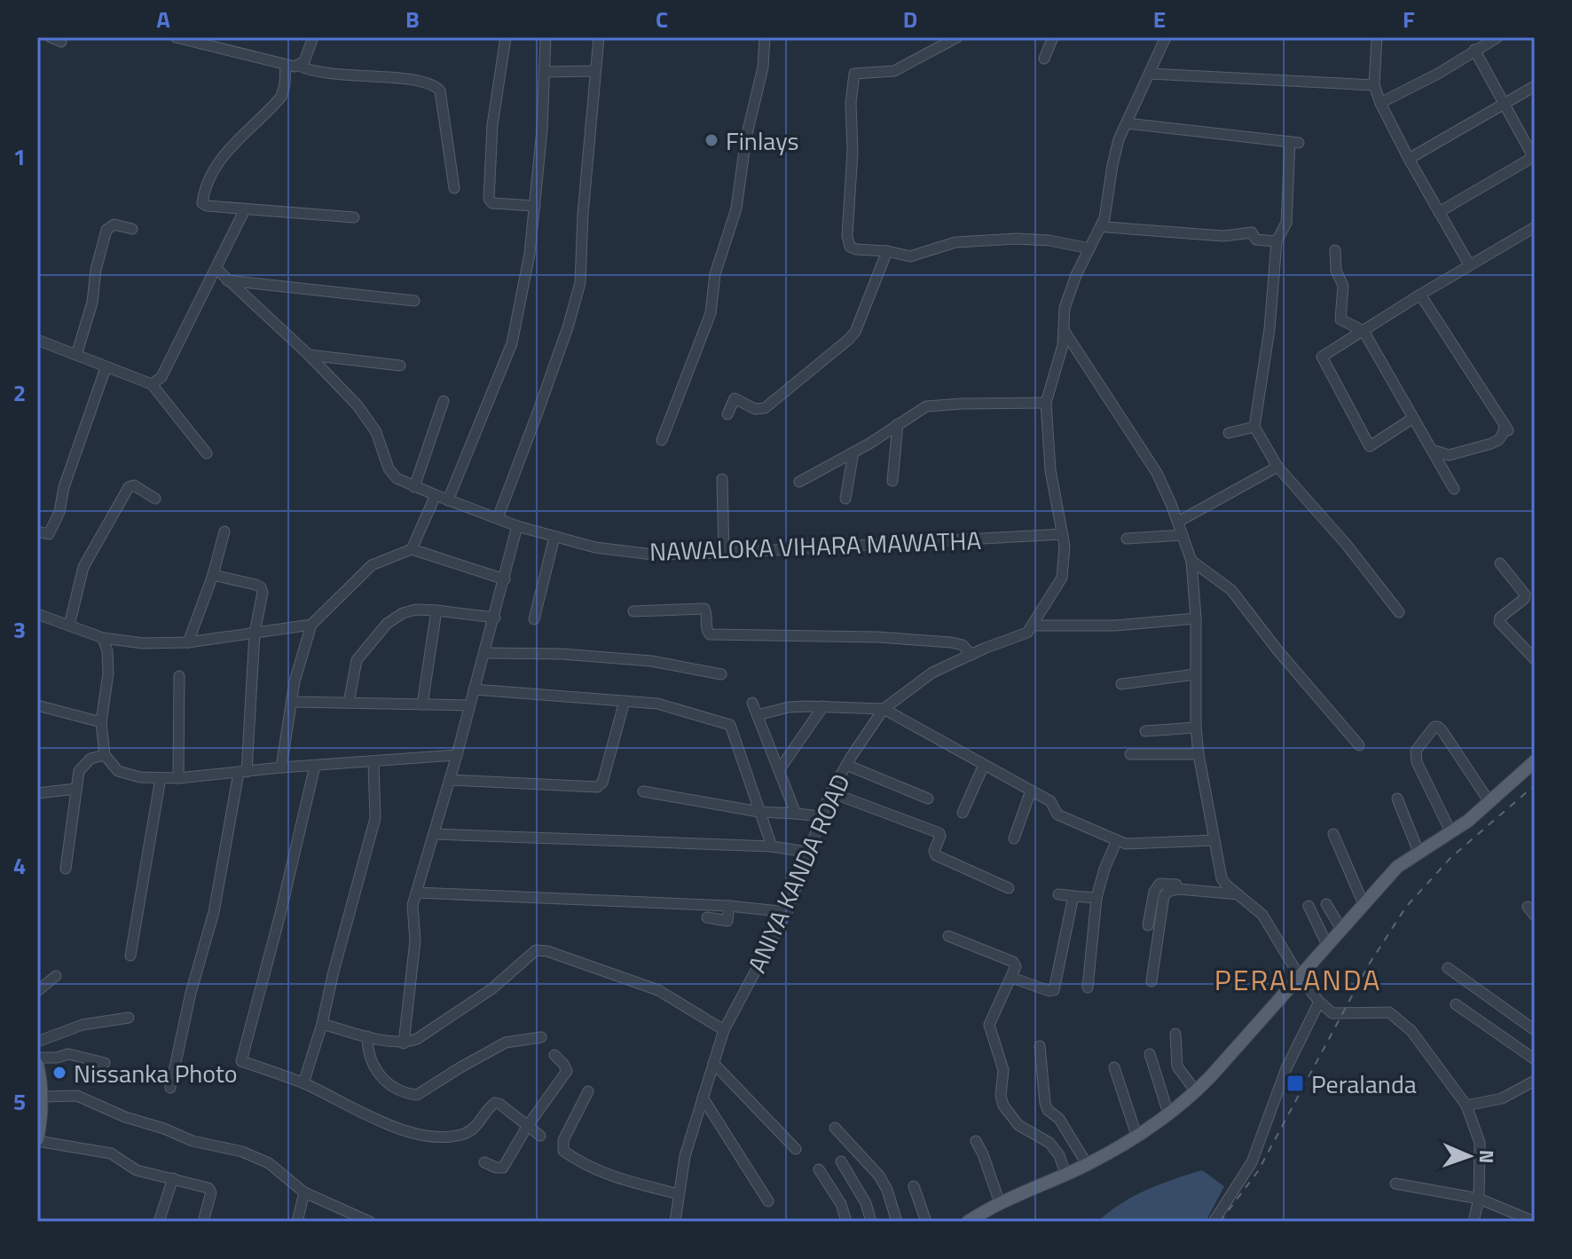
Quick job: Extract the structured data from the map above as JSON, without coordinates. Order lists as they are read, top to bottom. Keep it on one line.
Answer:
{"streets":{"street":["NAWALOKA VIHARA MAWATHA","ANIYA KANDA ROAD"]},"crossings":[["NAWALOKA VIHARA MAWATHA","ANIYA KANDA ROAD"]],"districts":["PERALANDA"],"places":{"other":["Finlays","Nissanka Photo"],"transit":["Peralanda"]},"north":"right","grid":{"columns":["A","B","C","D","E","F"],"rows":["1","2","3","4","5"]}}
